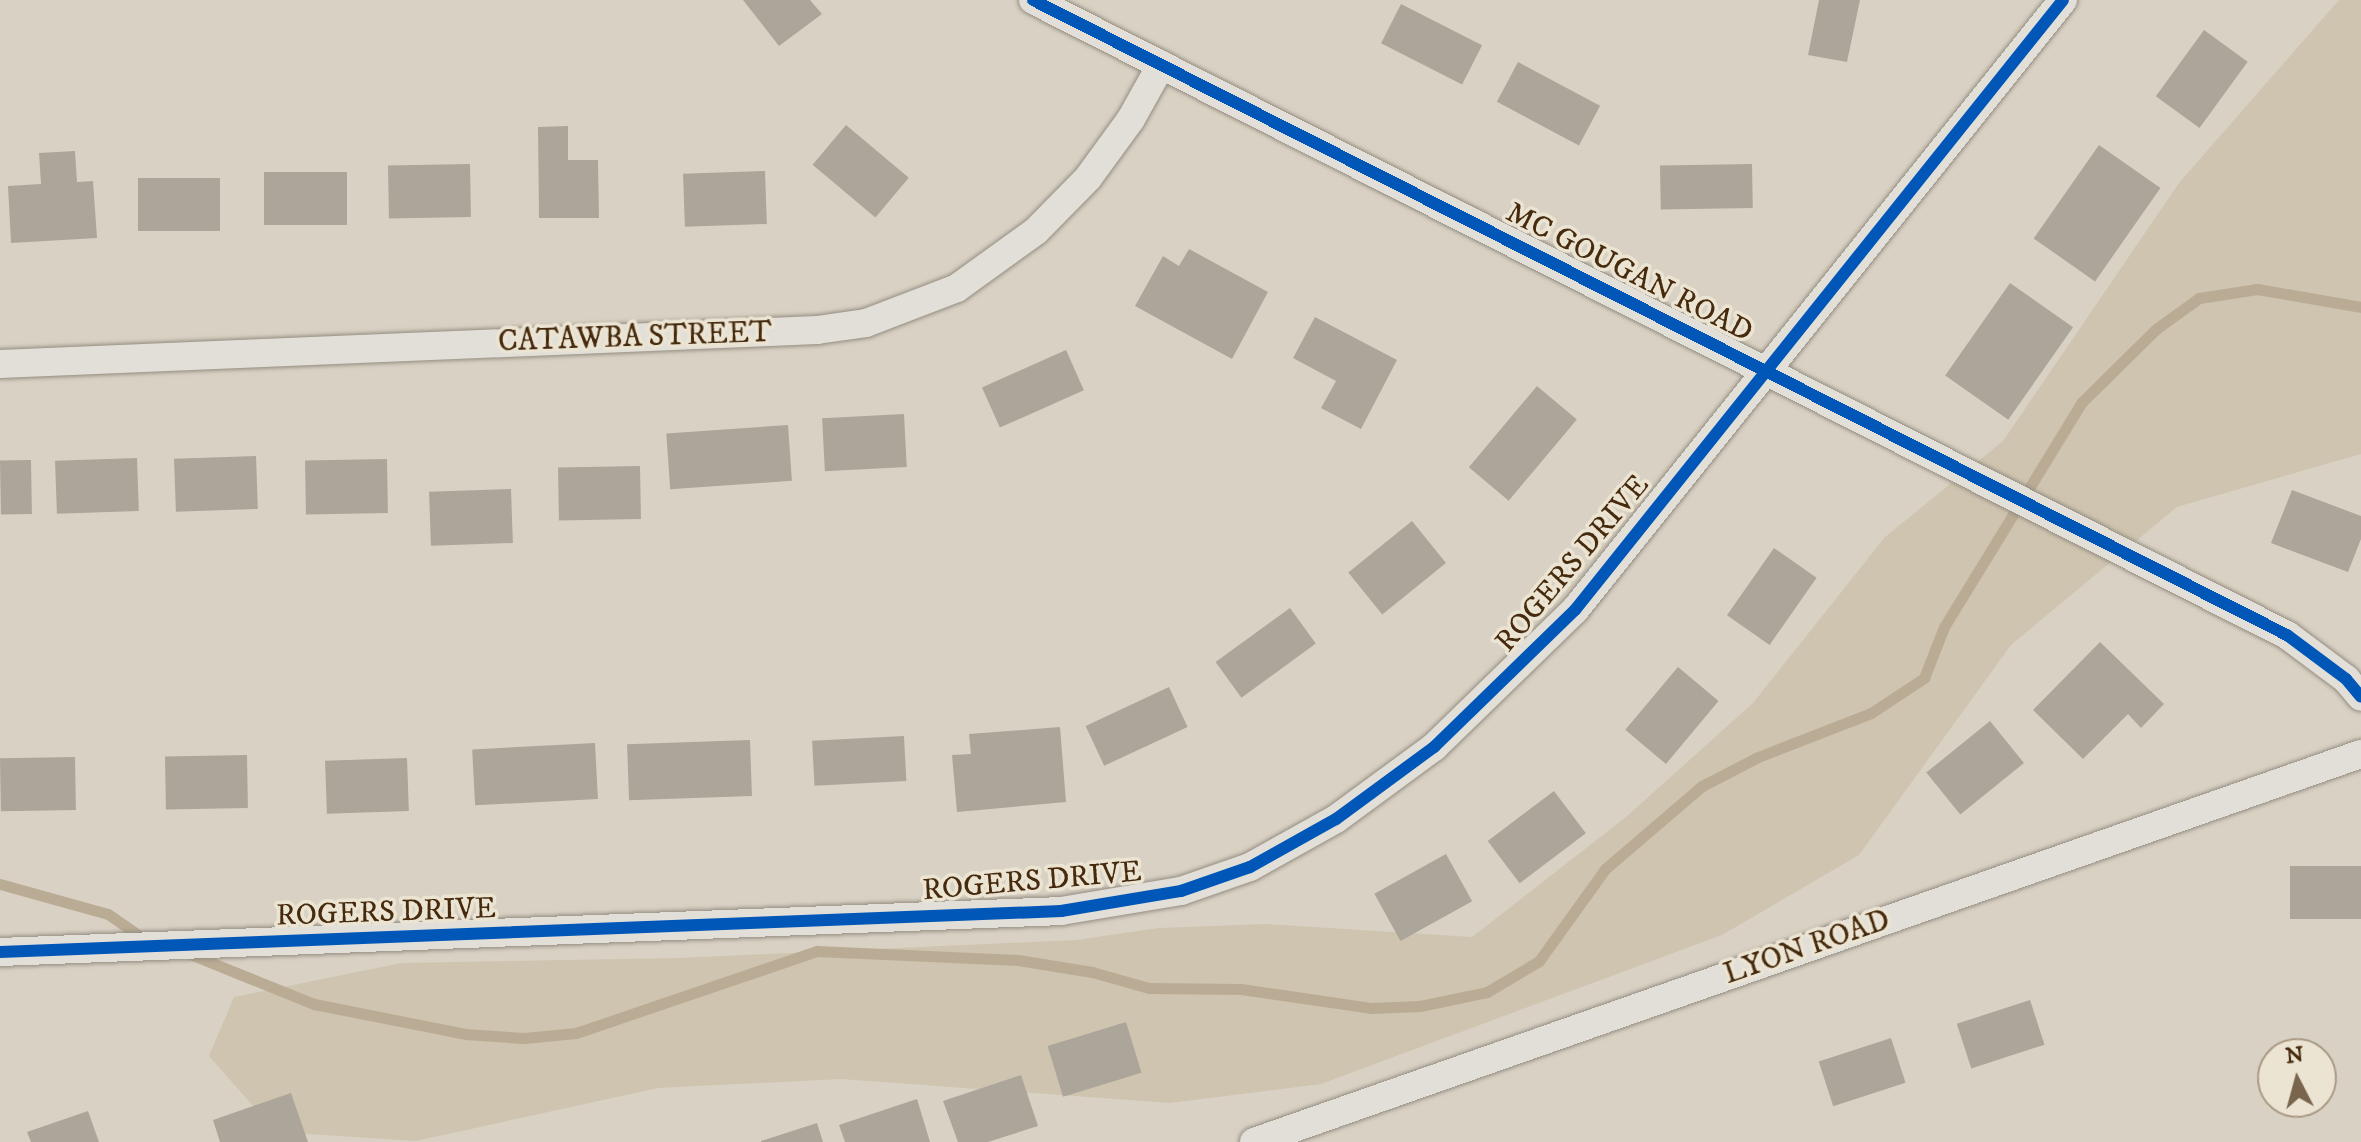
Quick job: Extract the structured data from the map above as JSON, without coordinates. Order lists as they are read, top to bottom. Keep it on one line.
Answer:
{"streets":{"street":["MC GOUGAN ROAD","CATAWBA STREET","ROGERS DRIVE","LYON ROAD"]},"crossings":[["MC GOUGAN ROAD","CATAWBA STREET"],["MC GOUGAN ROAD","ROGERS DRIVE"]],"north":"top"}
